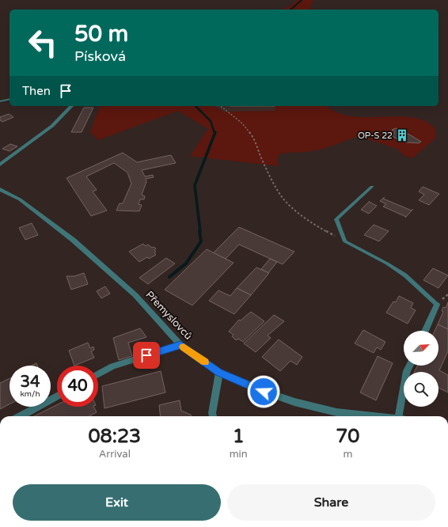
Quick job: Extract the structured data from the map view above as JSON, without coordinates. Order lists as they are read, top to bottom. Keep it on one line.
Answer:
{"streets":{"street":["Přemyslovců"]},"places":{"building":["OP-S 22"]},"north":"top right","page":{"turn":["50 m","Písková"],"then":"Then","speed":"34 km/h","limit":"40","eta":["08:23","Arrival","1","min","70","m"],"buttons":["Exit","Share"]}}
